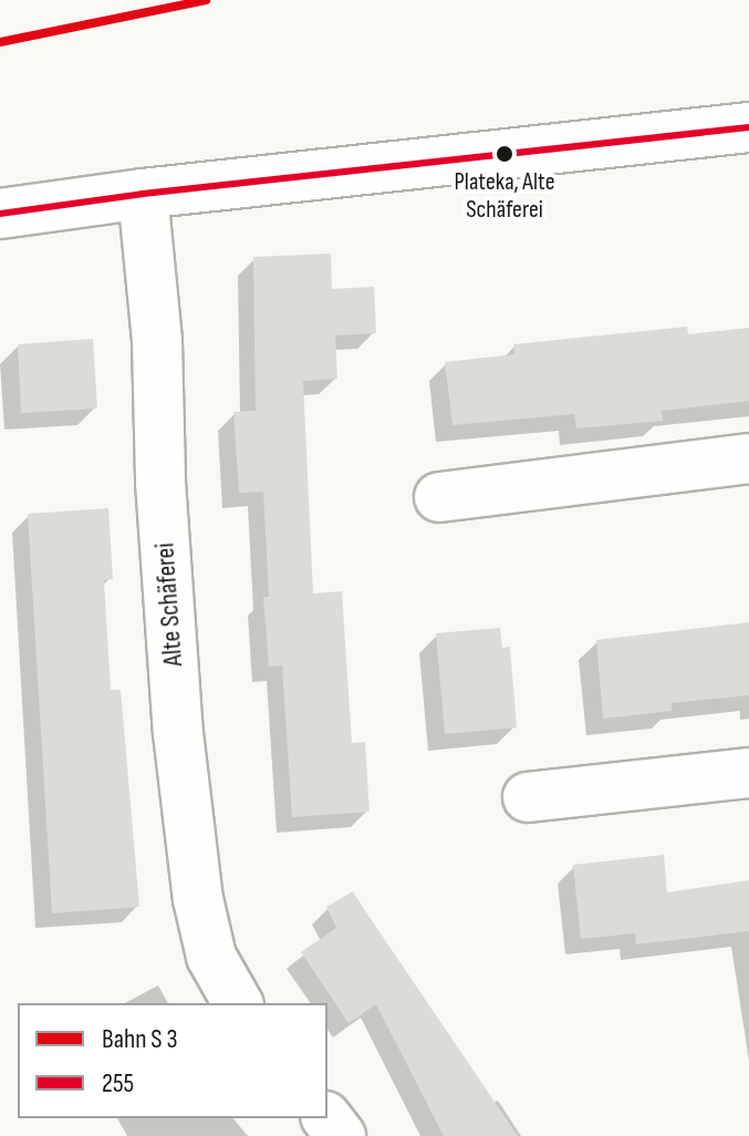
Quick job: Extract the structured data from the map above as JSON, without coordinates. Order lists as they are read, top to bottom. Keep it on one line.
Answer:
{"streets":{"street":["Alte Schäferei"]},"places":["Plateka, Alte Schäferei"],"lines":["transit line 255"],"legend":["Bahn S 3","255"]}
